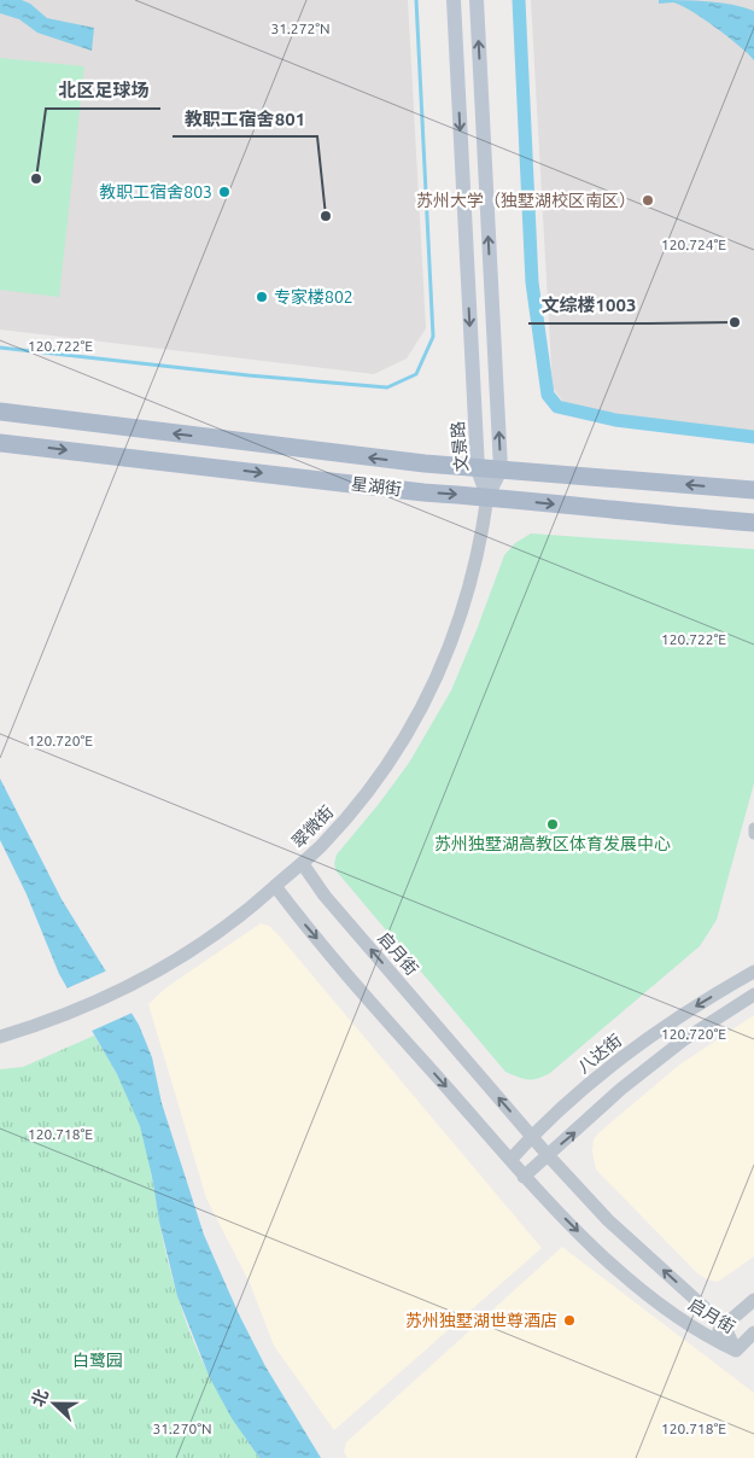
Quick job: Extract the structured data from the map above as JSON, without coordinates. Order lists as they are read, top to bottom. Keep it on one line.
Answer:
{"streets":{"main road":["文景路","星湖街"],"street":["翠微街","启月街","八达街"]},"crossings":[["文景路","星湖街"],["文景路","翠微街"],["星湖街","翠微街"],["翠微街","启月街"],["启月街","八达街"]],"parks":["白鹭园"],"places":["北区足球场","教职工宿舍803","苏州大学（独墅湖校区南区）","教职工宿舍801","专家楼802","文综楼1003","苏州独墅湖高教区体育发展中心","苏州独墅湖世尊酒店"],"north":"left","coordinates":["31.272°N","120.724°E","120.722°E","120.720°E","120.718°E","31.270°N"]}
